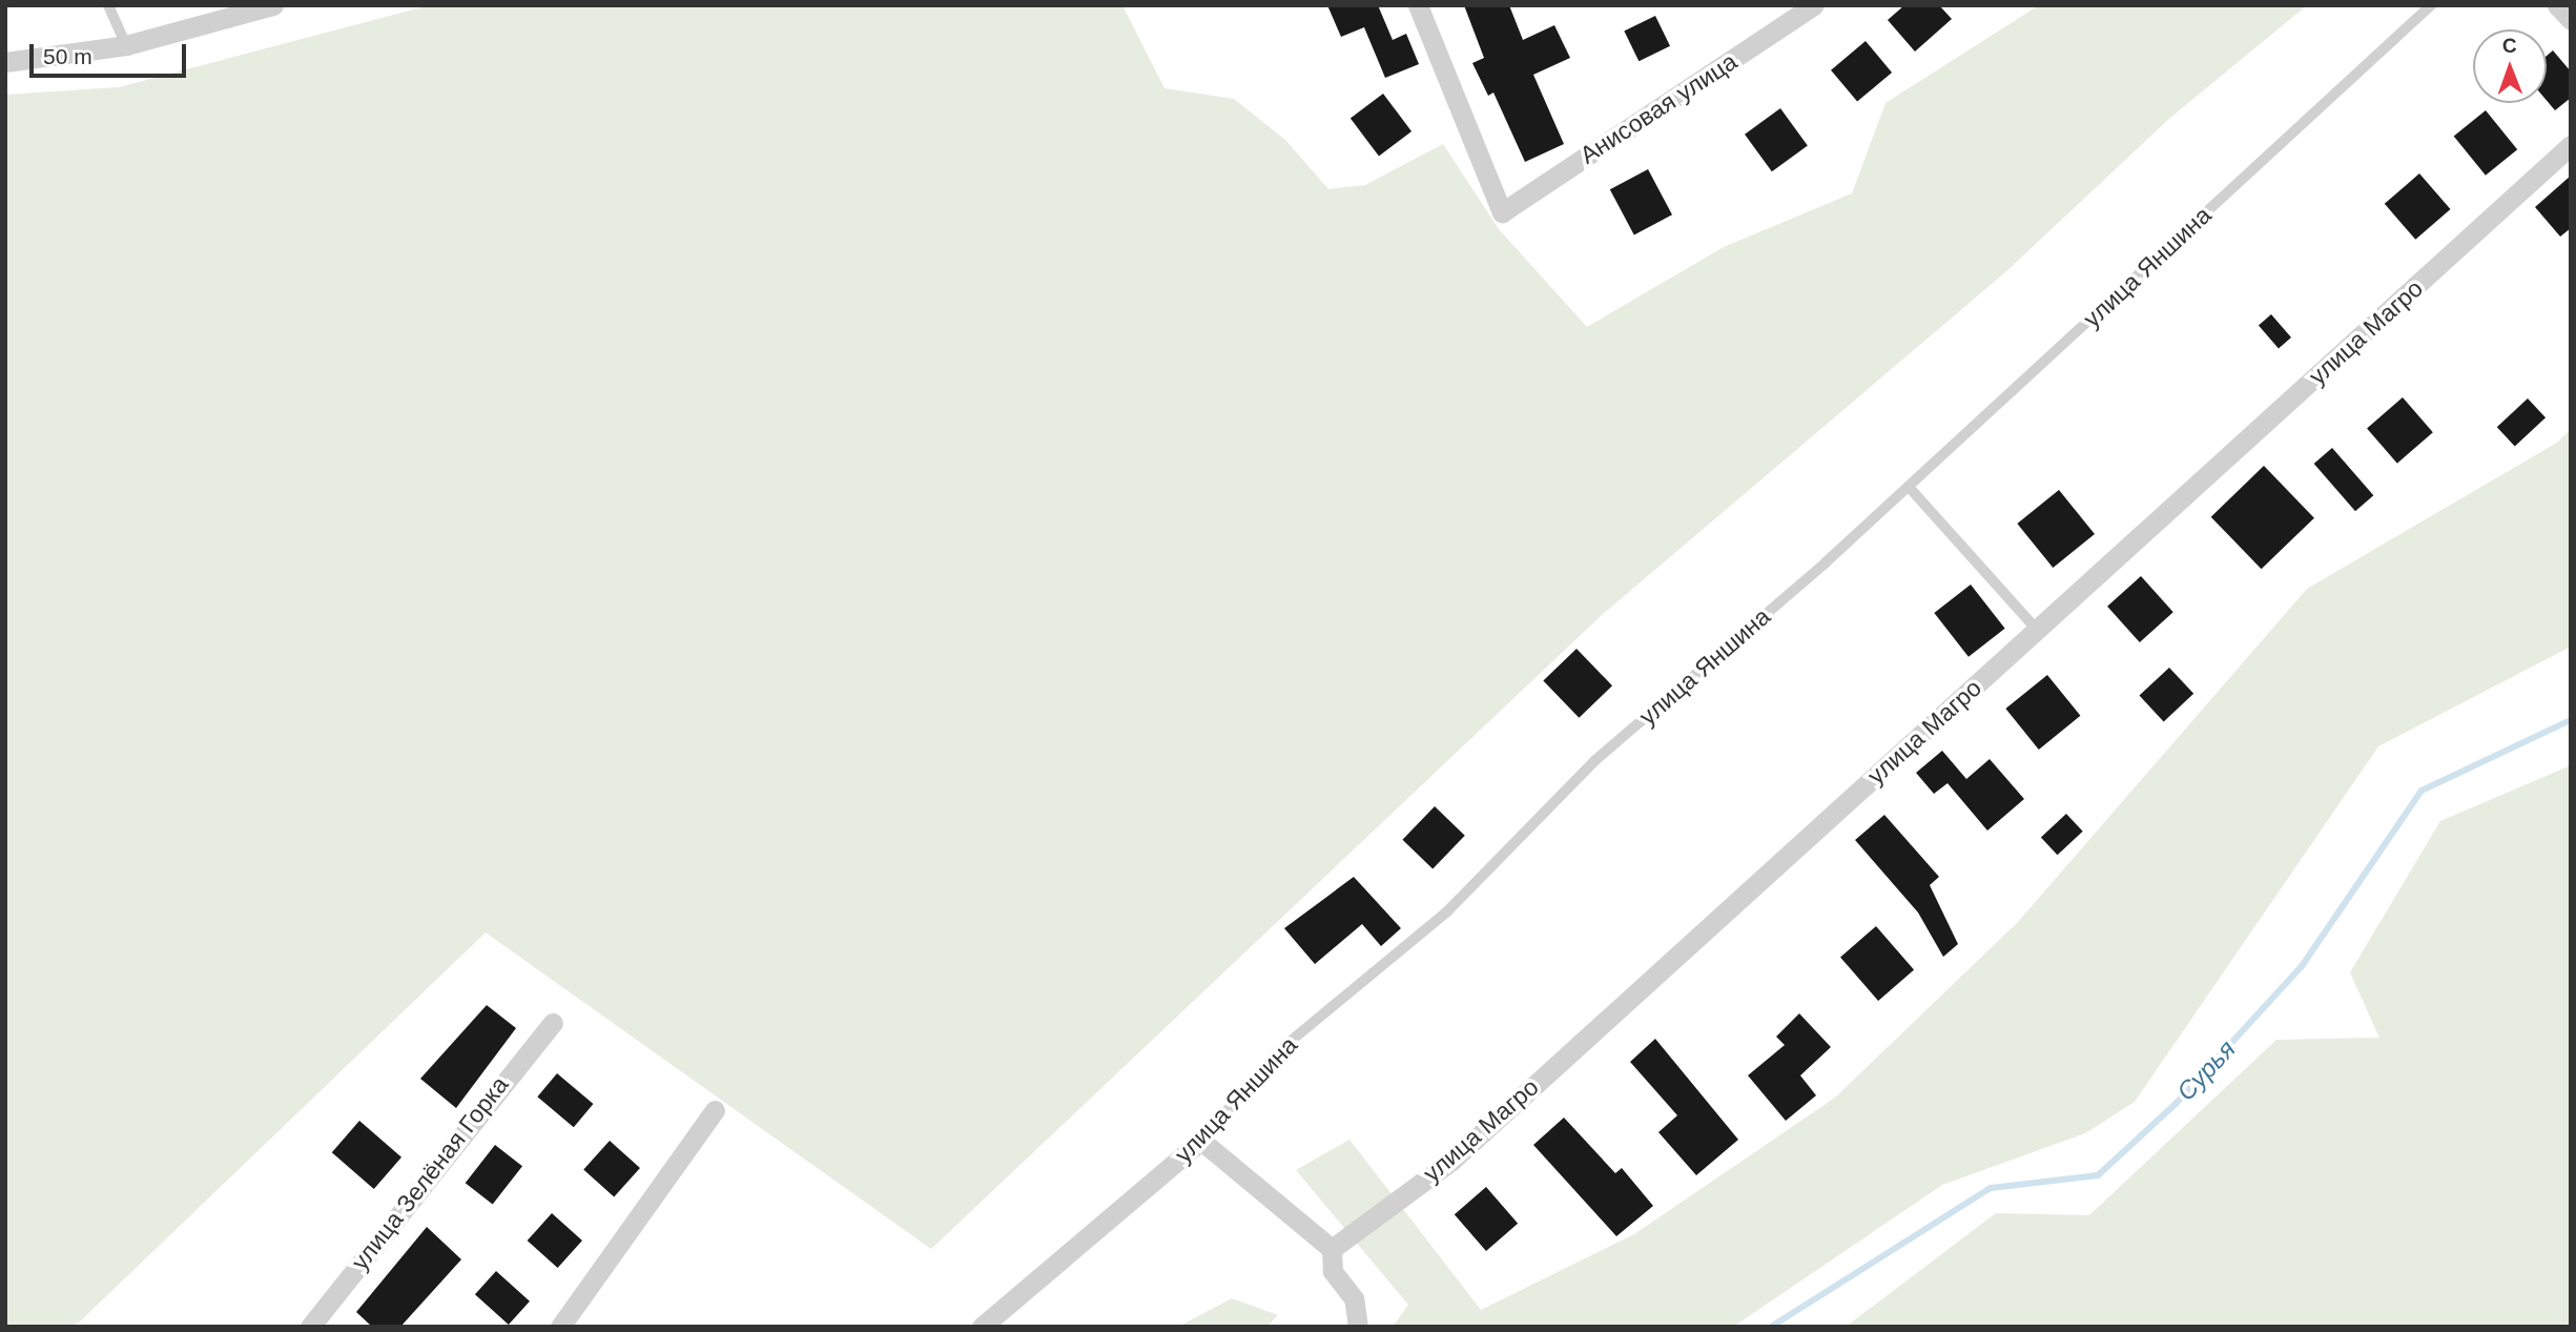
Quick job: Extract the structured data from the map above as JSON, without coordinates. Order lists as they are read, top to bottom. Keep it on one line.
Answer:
{"streets":{"street":["Анисовая улица","улица Яншина","улица Магро","улица Зелёная Горка"]},"water":["Сурья"],"scale_bar":"50 m","north":"top"}
